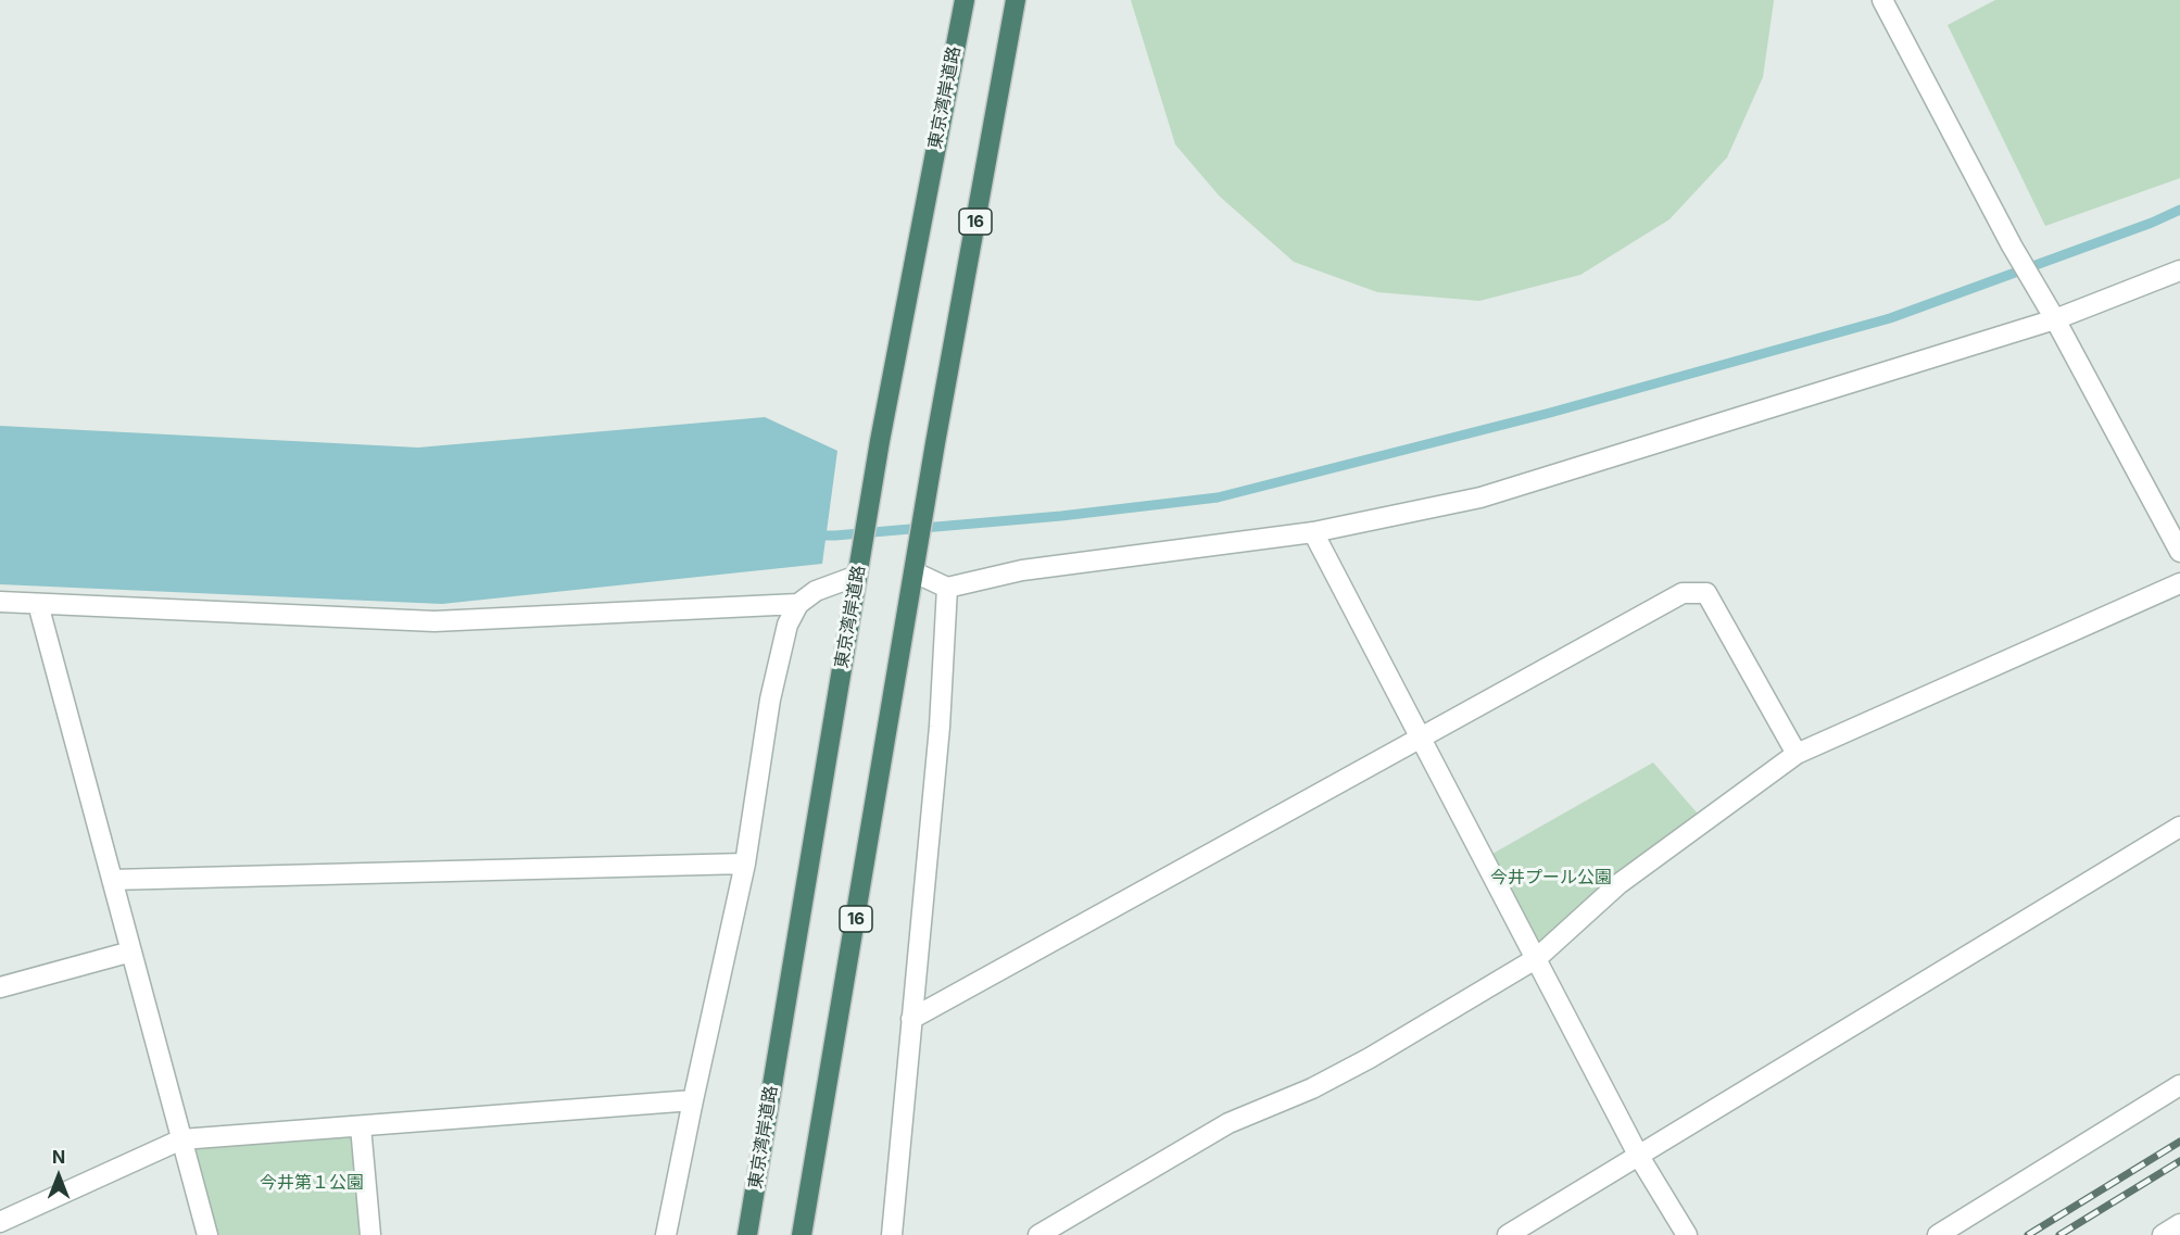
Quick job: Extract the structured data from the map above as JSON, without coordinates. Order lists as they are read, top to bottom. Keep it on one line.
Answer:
{"streets":{"highway":["東京湾岸道路","16"]},"parks":["今井プール公園","今井第１公園"],"north":"top"}
